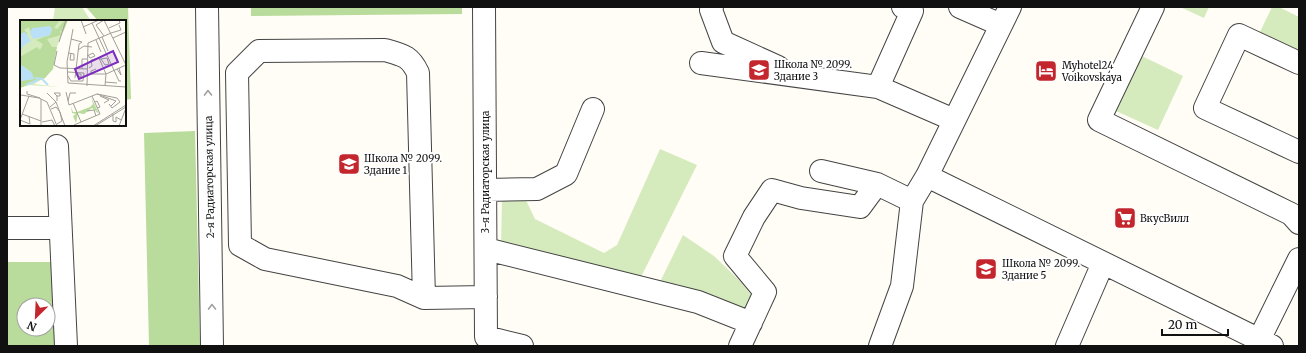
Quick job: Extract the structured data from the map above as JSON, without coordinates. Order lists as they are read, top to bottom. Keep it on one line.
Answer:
{"streets":{"street":["3-я Радиаторская улица","2-я Радиаторская улица"]},"places":{"school or university":["Школа № 2099. Здание 3","Школа № 2099. Здание 1","Школа № 2099. Здание 5"],"hotel":["Myhotel24 Voikovskaya"],"supermarket":["ВкусВилл"]},"scale_bar":"20 m","north":"bottom left"}
